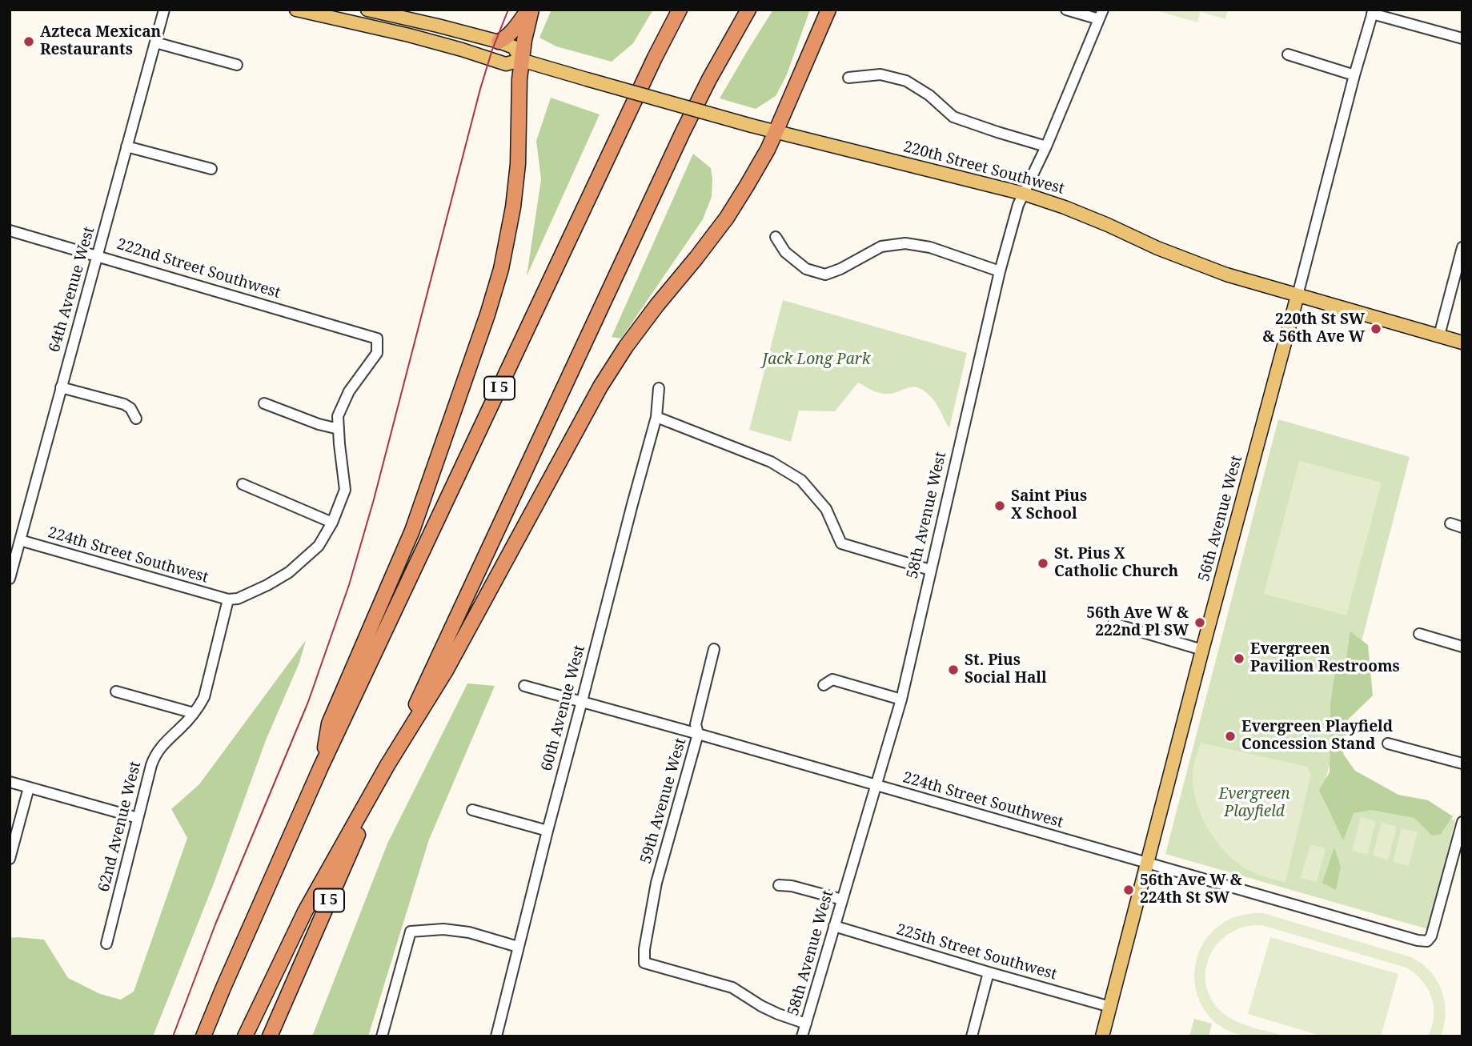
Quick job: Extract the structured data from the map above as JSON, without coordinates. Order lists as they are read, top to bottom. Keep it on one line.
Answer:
{"streets":{"highway":["I 5"],"main road":["220th Street Southwest","56th Avenue West"],"street":["222nd Street Southwest","64th Avenue West","58th Avenue West","224th Street Southwest","60th Avenue West","59th Avenue West","62nd Avenue West","225th Street Southwest"]},"crossings":[["220th Street Southwest","58th Avenue West"],["220th Street Southwest","56th Avenue West"],["222nd Street Southwest","64th Avenue West"],["64th Avenue West","224th Street Southwest"],["58th Avenue West","224th Street Southwest"],["58th Avenue West","59th Avenue West"],["58th Avenue West","225th Street Southwest"],["56th Avenue West","224th Street Southwest"],["56th Avenue West","225th Street Southwest"],["224th Street Southwest","60th Avenue West"],["224th Street Southwest","59th Avenue West"],["224th Street Southwest","62nd Avenue West"]],"parks":["Jack Long Park","Evergreen Playfield"],"places":["Azteca Mexican Restaurants","220th St SW & 56th Ave W","Saint Pius X School","St. Pius X Catholic Church","56th Ave W & 222nd Pl SW","Evergreen Pavilion Restrooms","St. Pius Social Hall","Evergreen Playfield Concession Stand","56th Ave W & 224th St SW"]}
